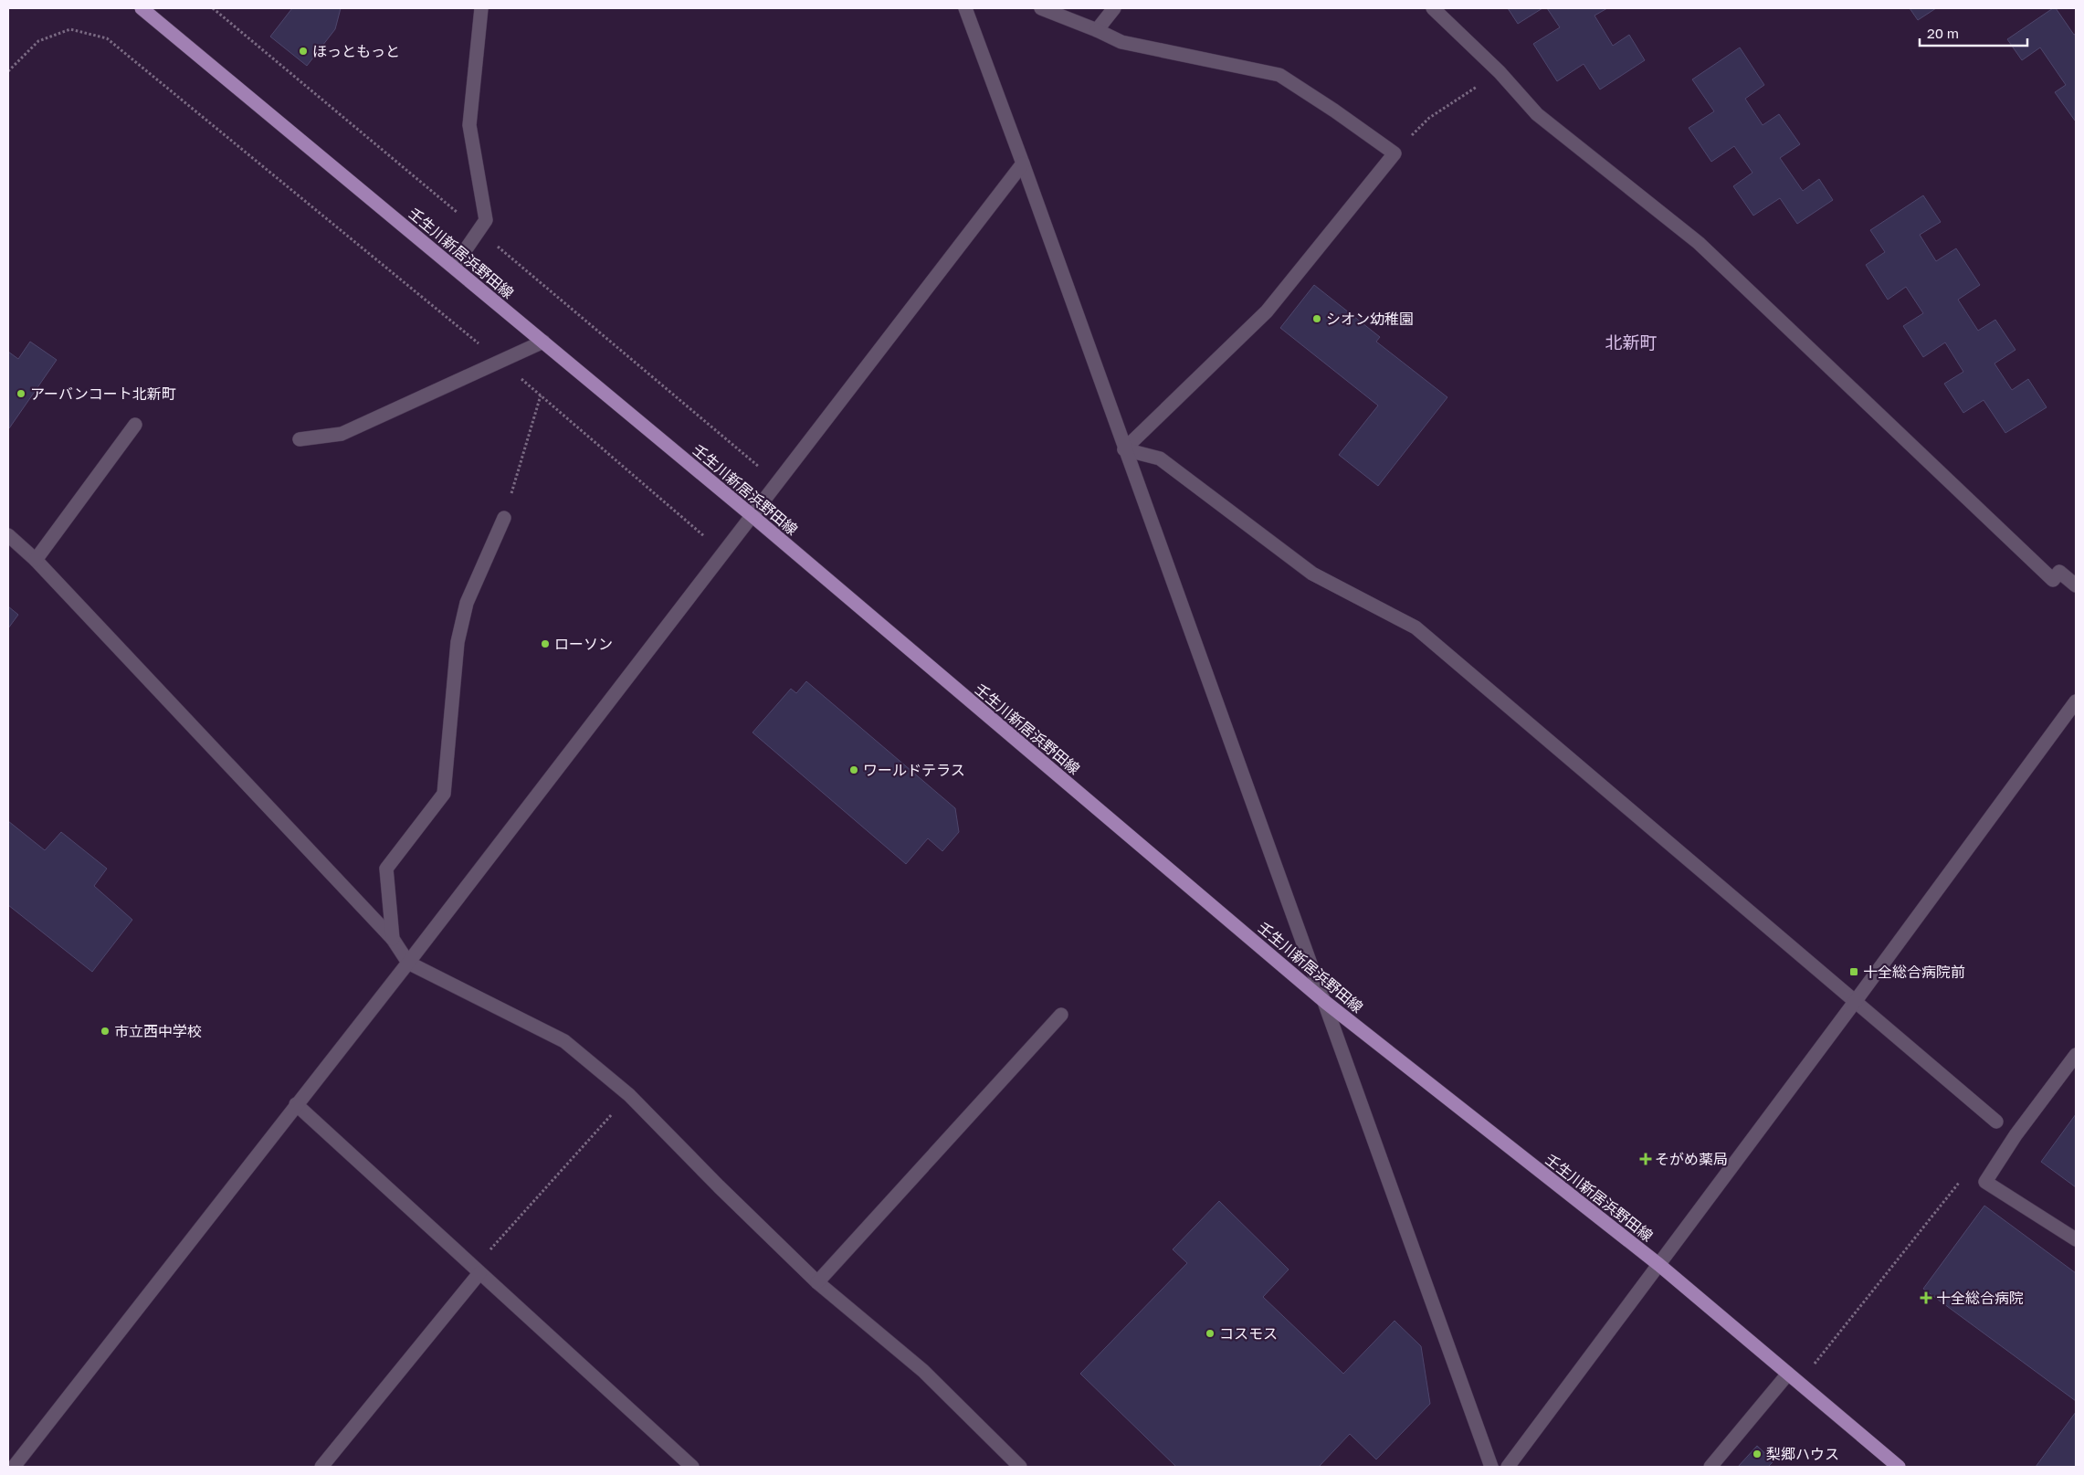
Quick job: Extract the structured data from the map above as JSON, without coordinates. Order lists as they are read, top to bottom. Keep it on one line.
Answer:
{"streets":{"main road":["壬生川新居浜野田線"]},"districts":["北新町"],"places":{"other":["ほっともっと","シオン幼稚園","アーバンコート北新町","ローソン","ワールドテラス","市立西中学校","コスモス","梨郷ハウス"],"transit":["十全総合病院前"],"health":["そがめ薬局","十全総合病院"]},"scale_bar":"20 m"}
